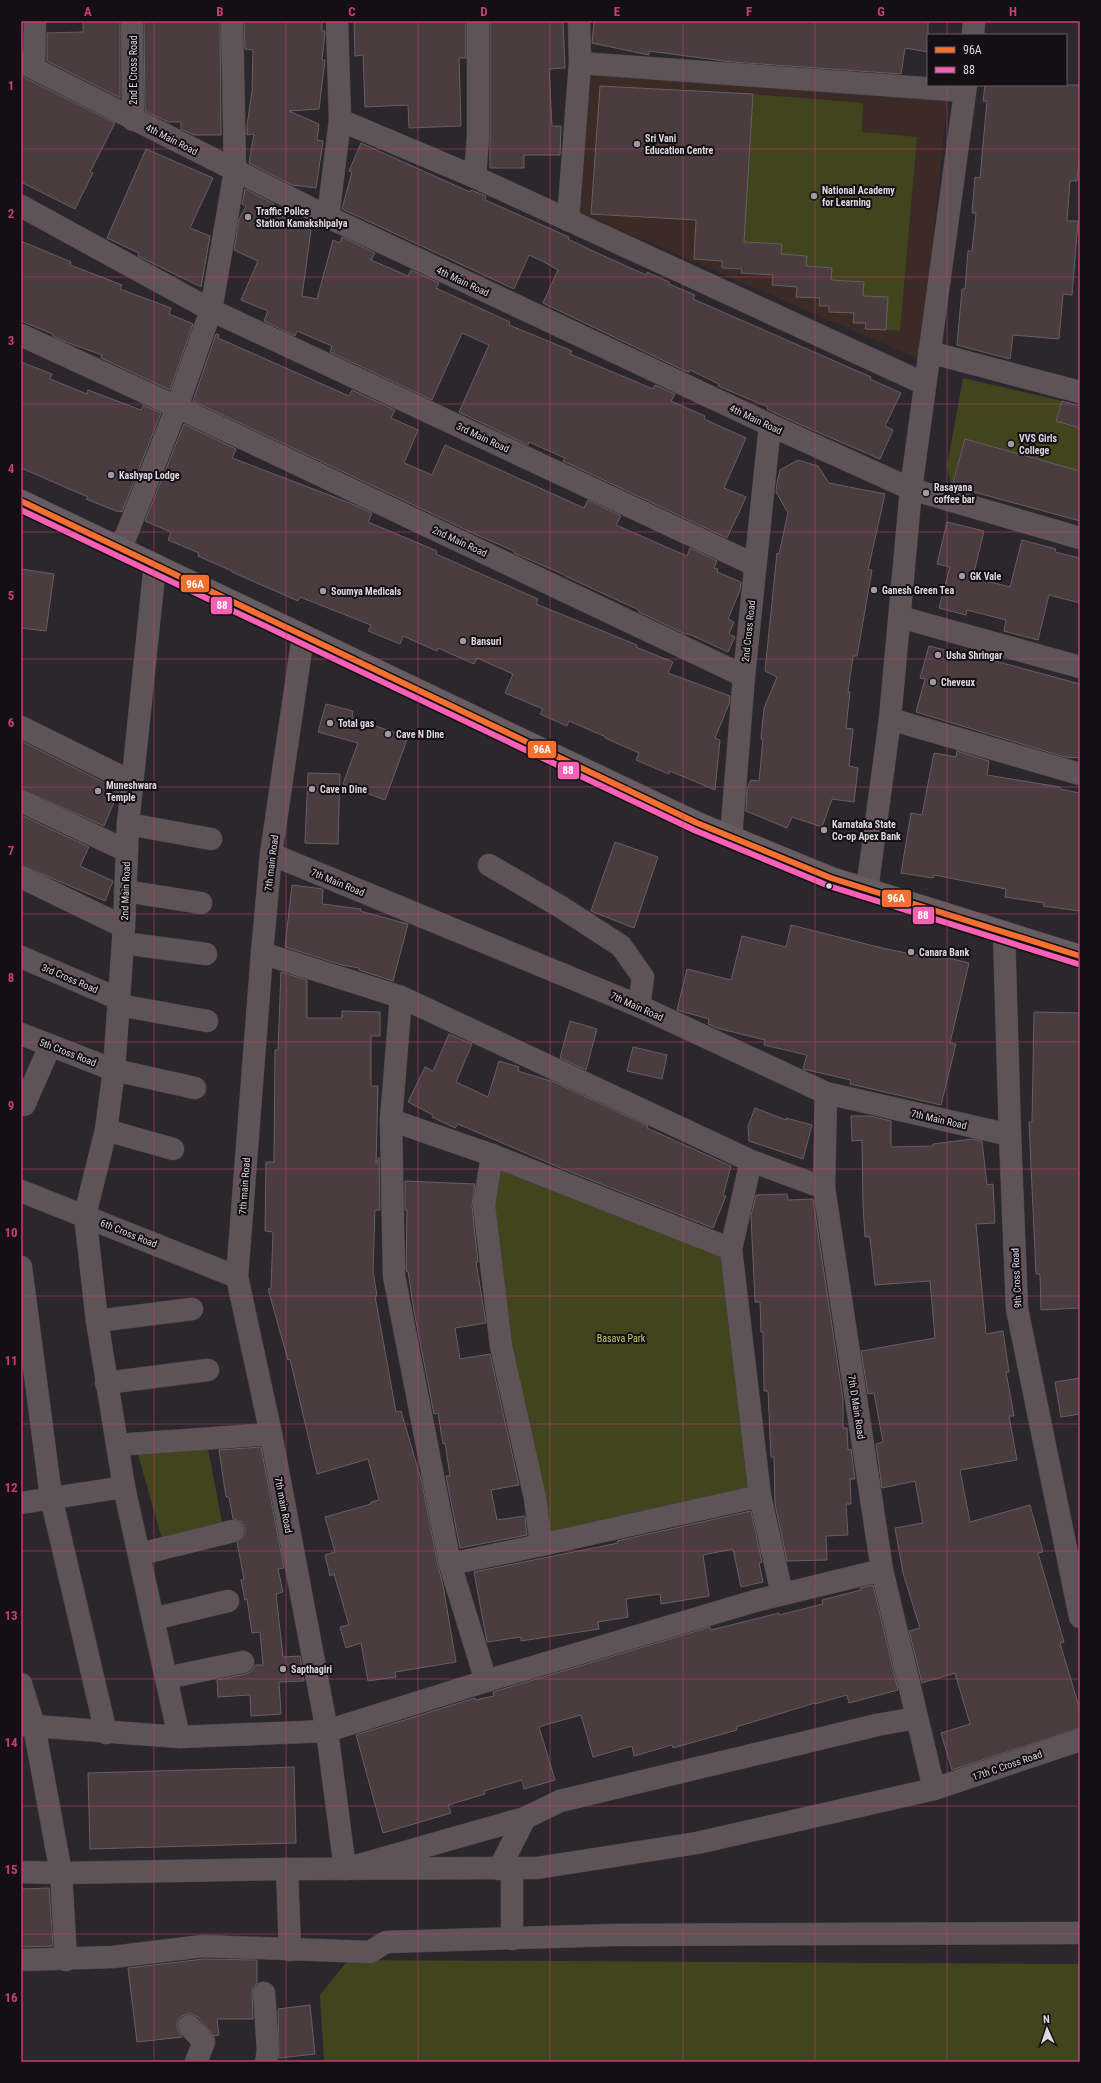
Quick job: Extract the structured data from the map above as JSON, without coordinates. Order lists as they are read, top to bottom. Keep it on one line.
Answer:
{"streets":{"street":["2nd E Cross Road","4th Main Road","3rd Main Road","2nd Main Road","2nd Cross Road","7th main Road","7th Main Road","3rd Cross Road","5th Cross Road","6th Cross Road","9th Cross Road","7th D Main Road","17th C Cross Road"]},"crossings":[["2nd E Cross Road","4th Main Road"],["4th Main Road","2nd Cross Road"],["3rd Main Road","2nd Cross Road"],["2nd Main Road","2nd Cross Road"],["2nd Main Road","3rd Cross Road"],["2nd Main Road","5th Cross Road"],["2nd Main Road","6th Cross Road"],["7th main Road","7th Main Road"],["7th main Road","6th Cross Road"],["7th main Road","17th C Cross Road"],["7th Main Road","9th Cross Road"],["7th Main Road","7th D Main Road"],["7th D Main Road","17th C Cross Road"]],"parks":["Basava Park"],"places":["Sri Vani Education Centre","National Academy for Learning","Traffic Police Station Kamakshipalya","VVS Girls College","Kashyap Lodge","Rasayana coffee bar","GK Vale","Ganesh Green Tea","Soumya Medicals","Bansuri","Usha Shringar","Cheveux","Total gas","Cave N Dine","Cave n Dine","Muneshwara Temple","Karnataka State Co-op Apex Bank","Canara Bank","Sapthagiri"],"lines":["transit line 96A","transit line 88"],"legend":["96A","88"],"north":"top","grid":{"columns":["A","B","C","D","E","F","G","H"],"rows":["1","2","3","4","5","6","7","8","9","10","11","12","13","14","15","16"]}}
